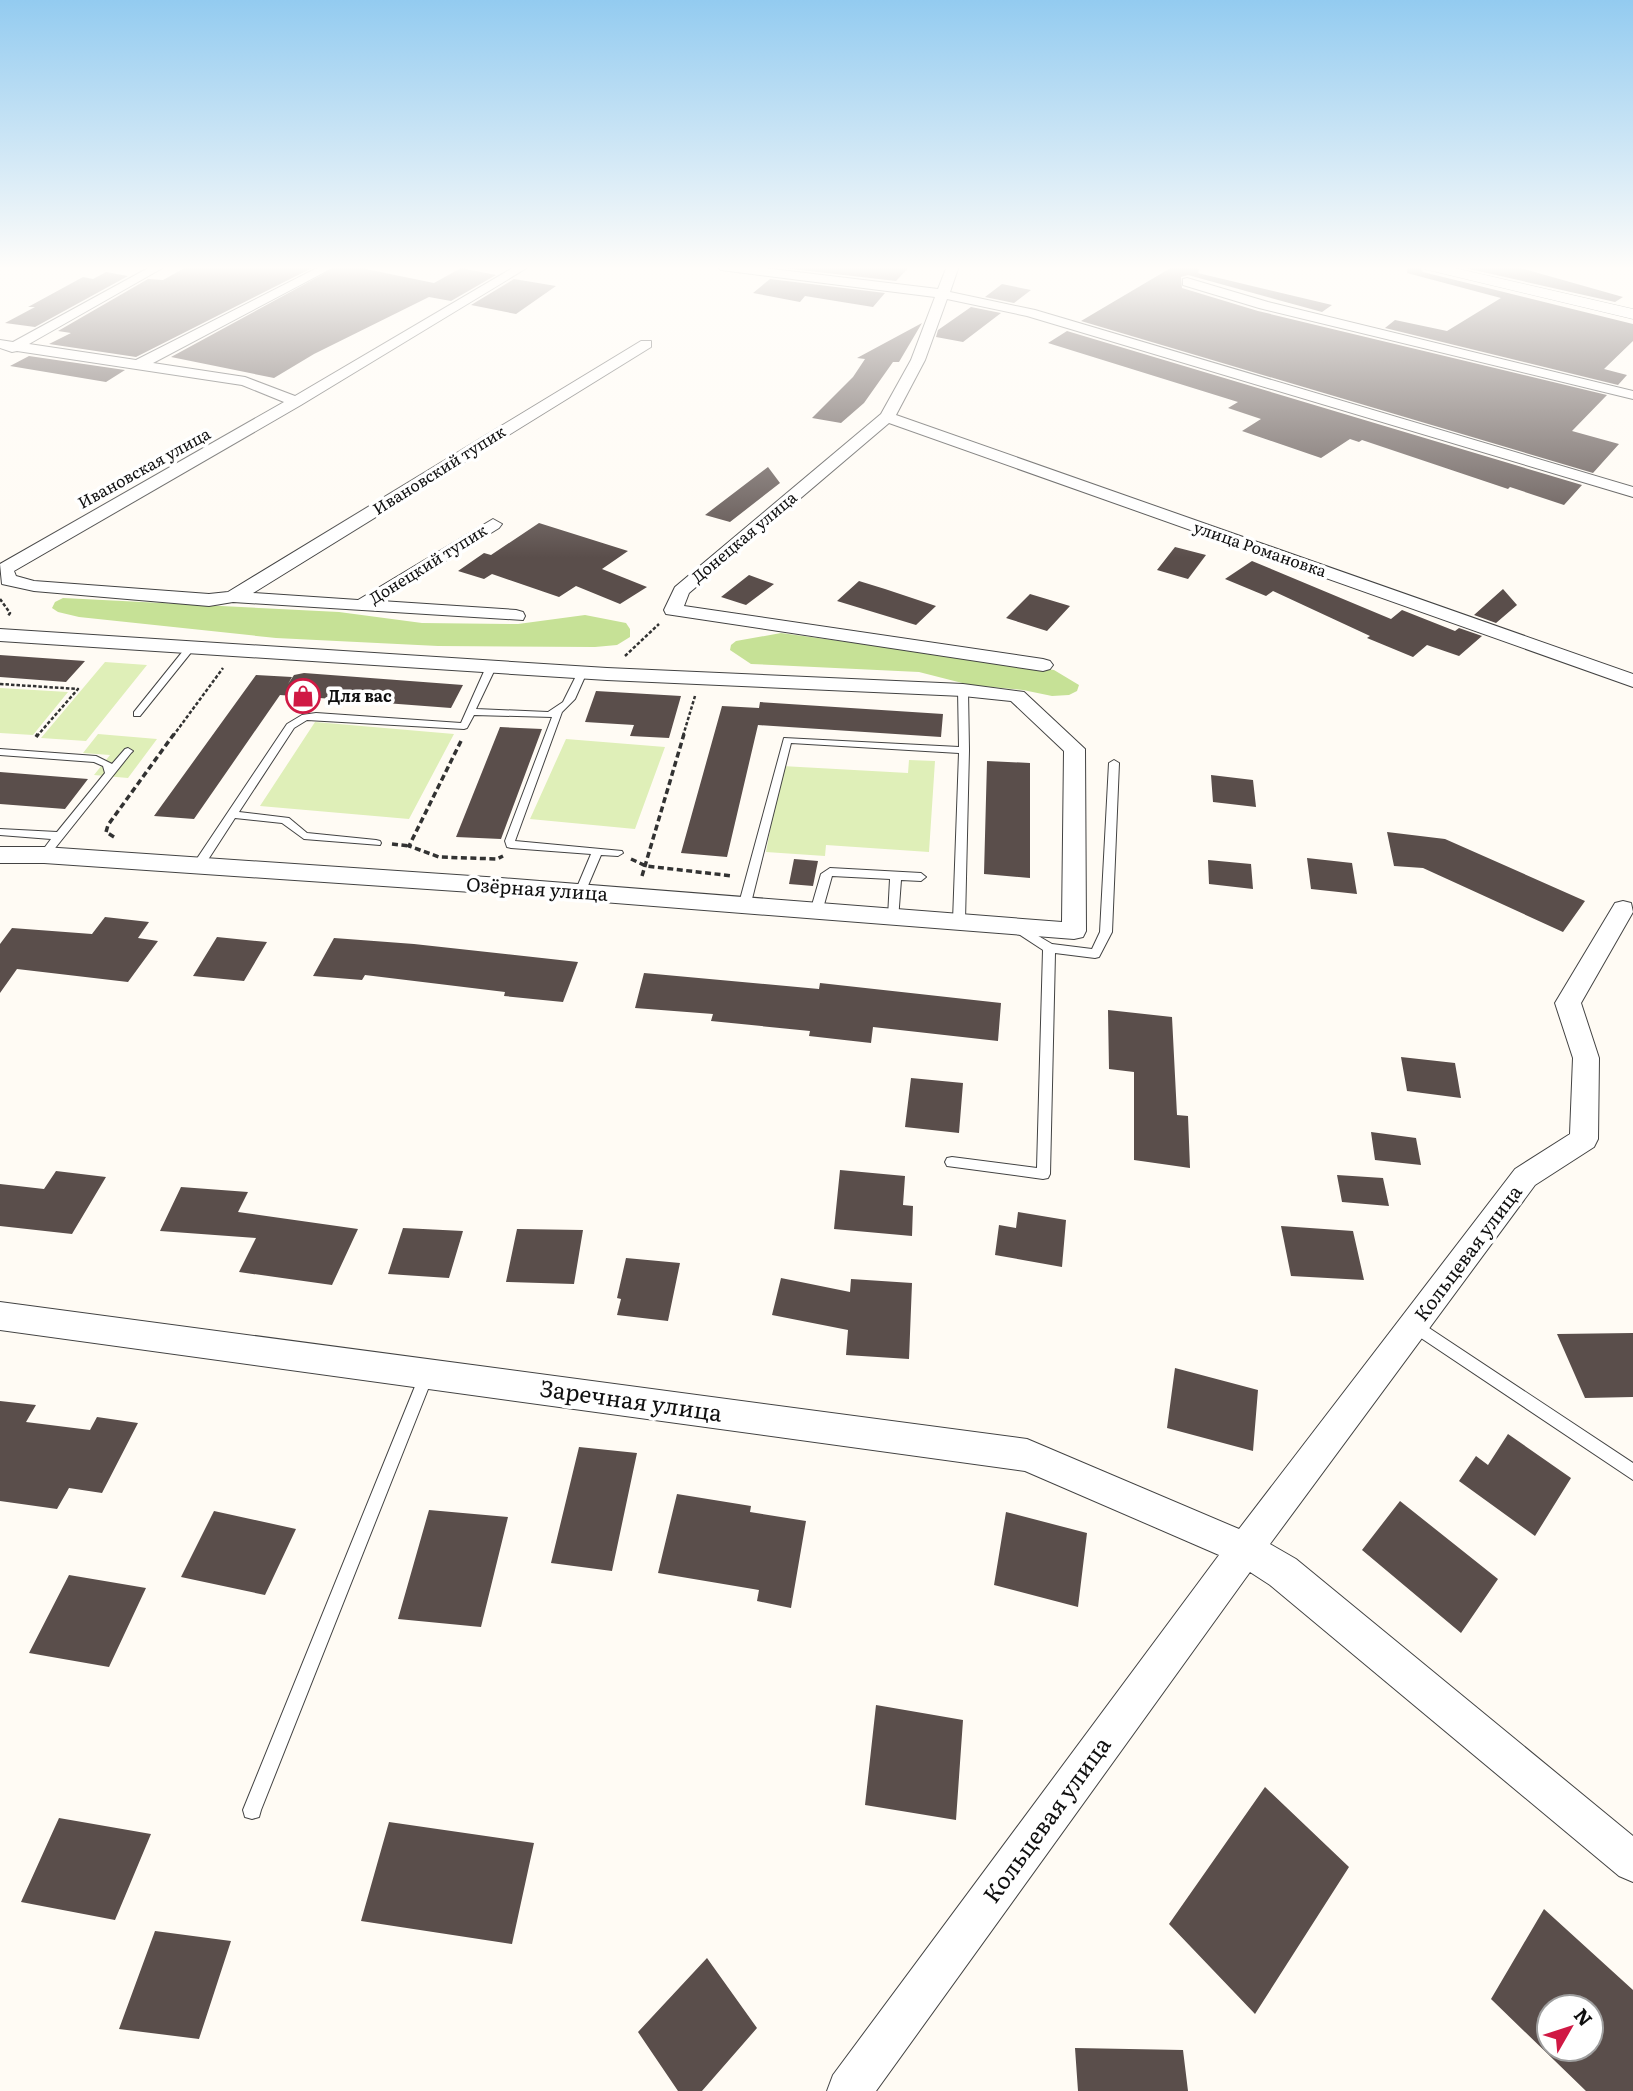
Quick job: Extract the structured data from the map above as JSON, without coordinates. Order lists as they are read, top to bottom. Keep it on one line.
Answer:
{"streets":{"street":["Ивановская улица","Ивановский тупик","Донецкая улица","улица Романовка","Донецкий тупик","Озёрная улица","Кольцевая улица","Заречная улица"]},"crossings":[["Ивановская улица","Ивановский тупик"],["Донецкая улица","улица Романовка"],["Кольцевая улица","Заречная улица"]],"places":{"shop":["Для вас"]},"north":"top right"}
